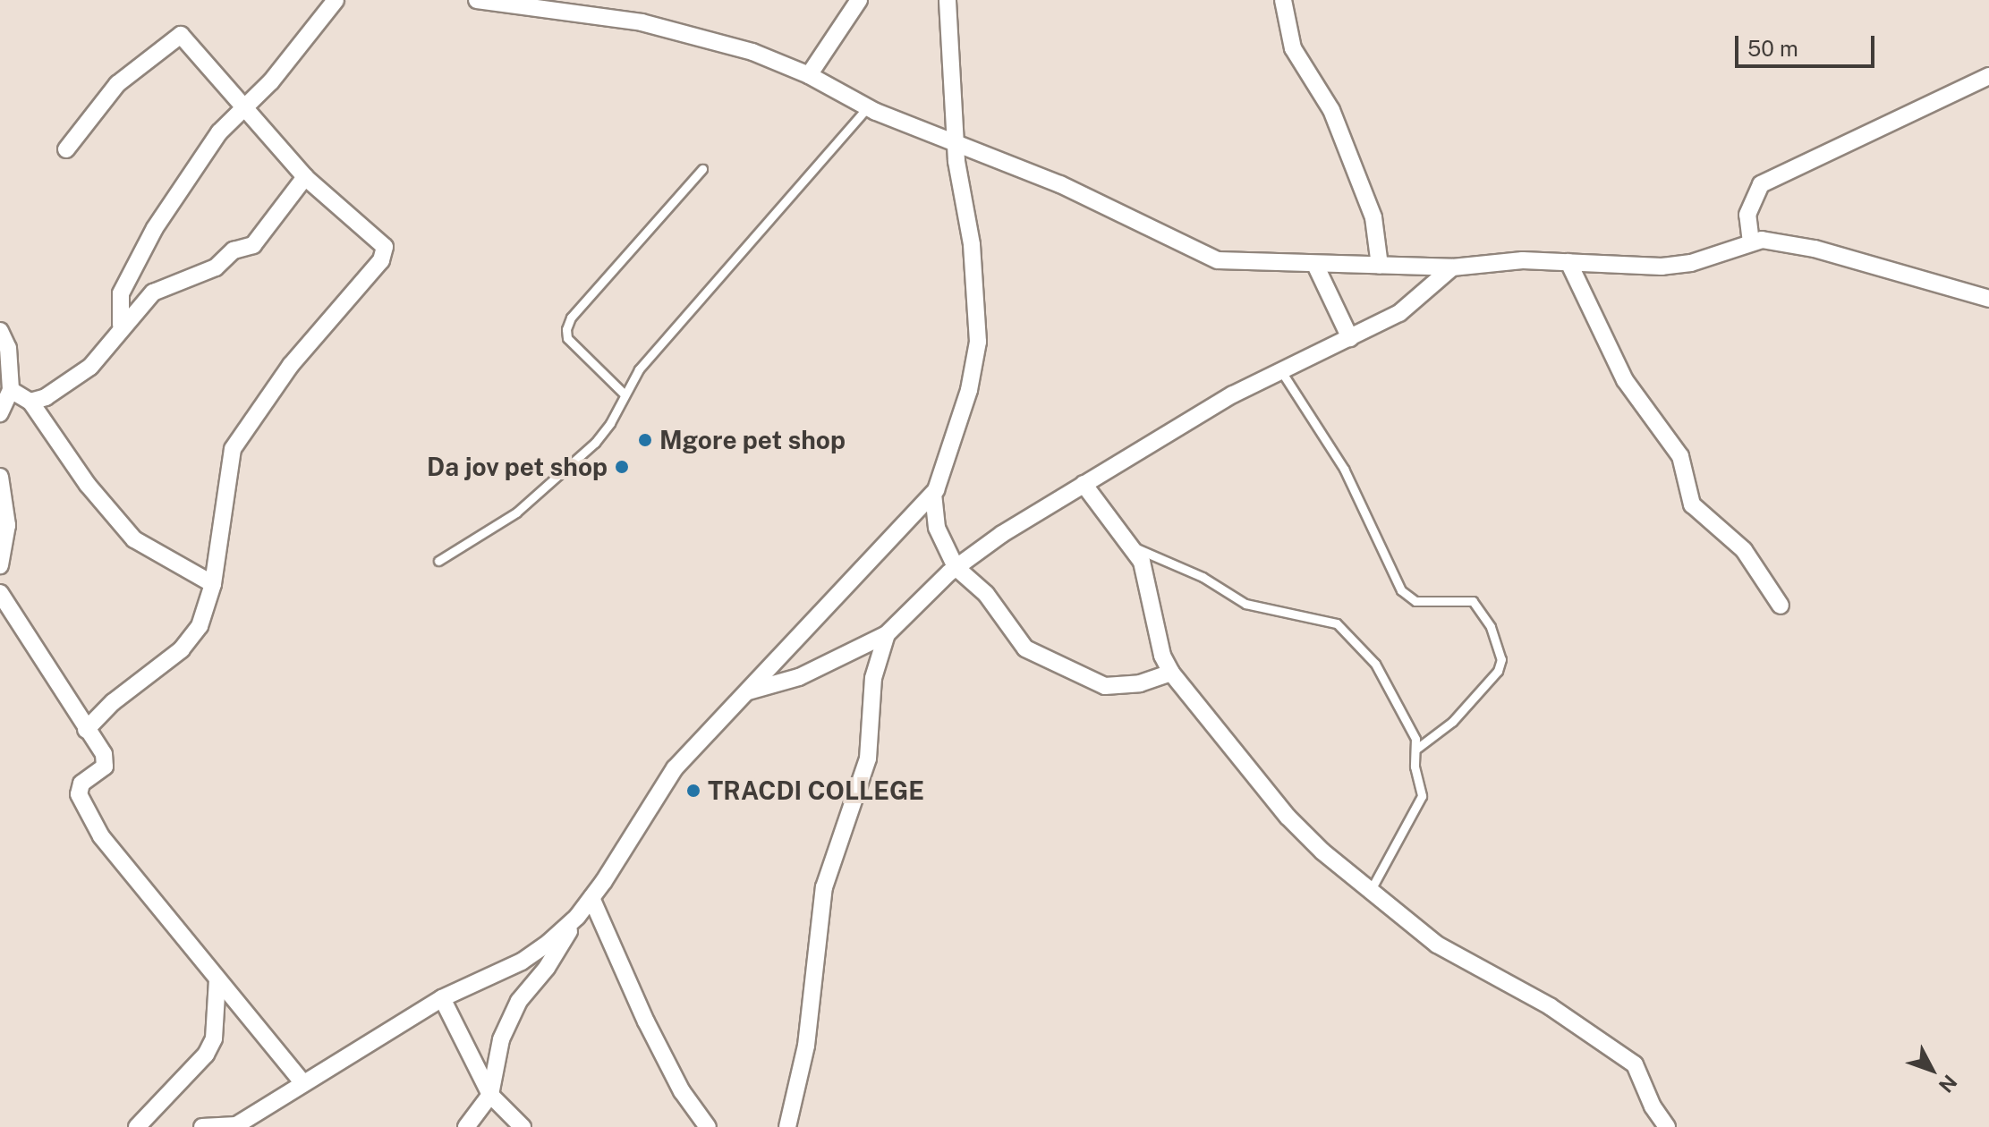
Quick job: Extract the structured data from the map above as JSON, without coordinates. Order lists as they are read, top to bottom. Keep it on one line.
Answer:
{"places":["Mgore pet shop","Da jov pet shop","TRACDI COLLEGE"],"scale_bar":"50 m","north":"bottom right"}
